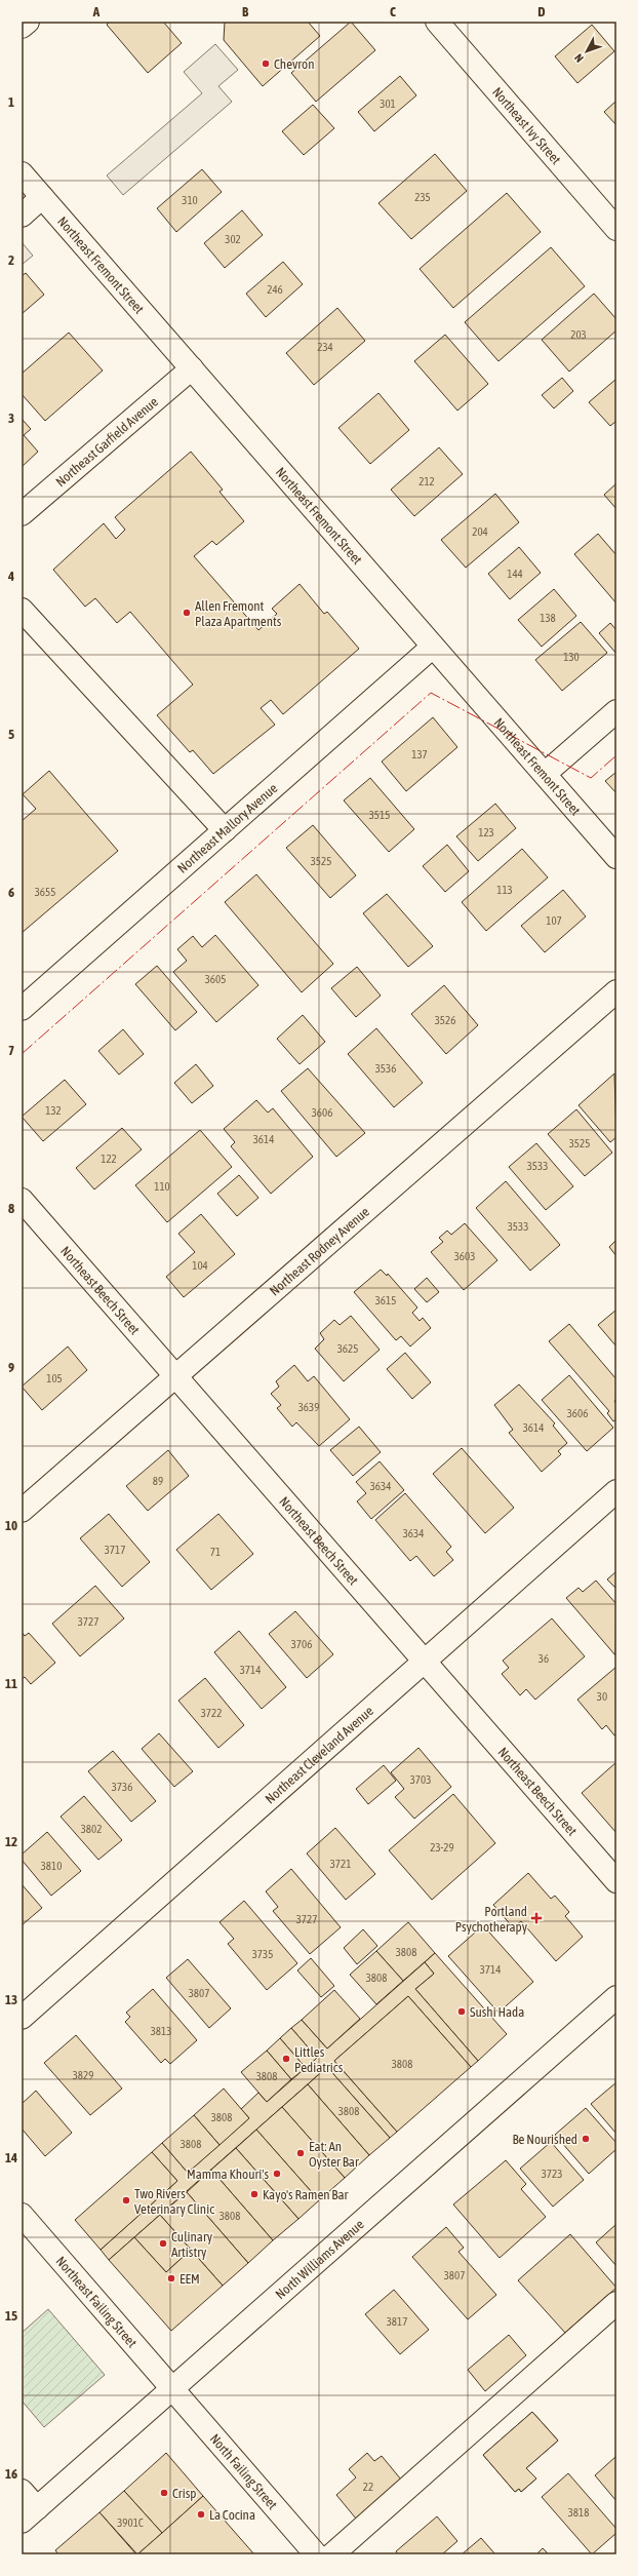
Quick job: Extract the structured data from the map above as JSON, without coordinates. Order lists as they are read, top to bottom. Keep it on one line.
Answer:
{"streets":{"street":["Northeast Ivy Street","Northeast Fremont Street","Northeast Garfield Avenue","Northeast Mallory Avenue","Northeast Rodney Avenue","Northeast Beech Street","Northeast Cleveland Avenue","North Williams Avenue","Northeast Failing Street","North Failing Street"]},"crossings":[["Northeast Fremont Street","Northeast Garfield Avenue"],["Northeast Fremont Street","Northeast Mallory Avenue"],["Northeast Rodney Avenue","Northeast Beech Street"],["Northeast Beech Street","Northeast Cleveland Avenue"],["North Williams Avenue","Northeast Failing Street"],["North Williams Avenue","North Failing Street"],["Northeast Failing Street","North Failing Street"]],"places":{"other":["Chevron","Allen Fremont Plaza Apartments","Sushi Hada","Littles Pediatrics","Be Nourished","Eat: An Oyster Bar","Mamma Khouri's","Kayo's Ramen Bar","Two Rivers Veterinary Clinic","Culinary Artistry","EEM","Crisp","La Cocina"],"health":["Portland Psychotherapy"]},"house_numbers":["301","235","310","302","246","203","234","212","204","144","138","130","137","3515","123","3525","113","3655","107","3605","3526","3536","132","3606","3614","3525","122","3533","110","3533","3603","104","3615","3625","105","3639","3606","3614","89","3634","3634","3717","71","3727","3706","36","3714","30","3722","3703","3736","3802","23-29","3721","3810","3727","3808","3735","3714","3808","3807","3813","3808","3829","3808","3808","3808","3808","3723","3808","3807","3817","22","3818","3901C"],"north":"bottom left","grid":{"columns":["A","B","C","D"],"rows":["1","2","3","4","5","6","7","8","9","10","11","12","13","14","15","16"]}}
